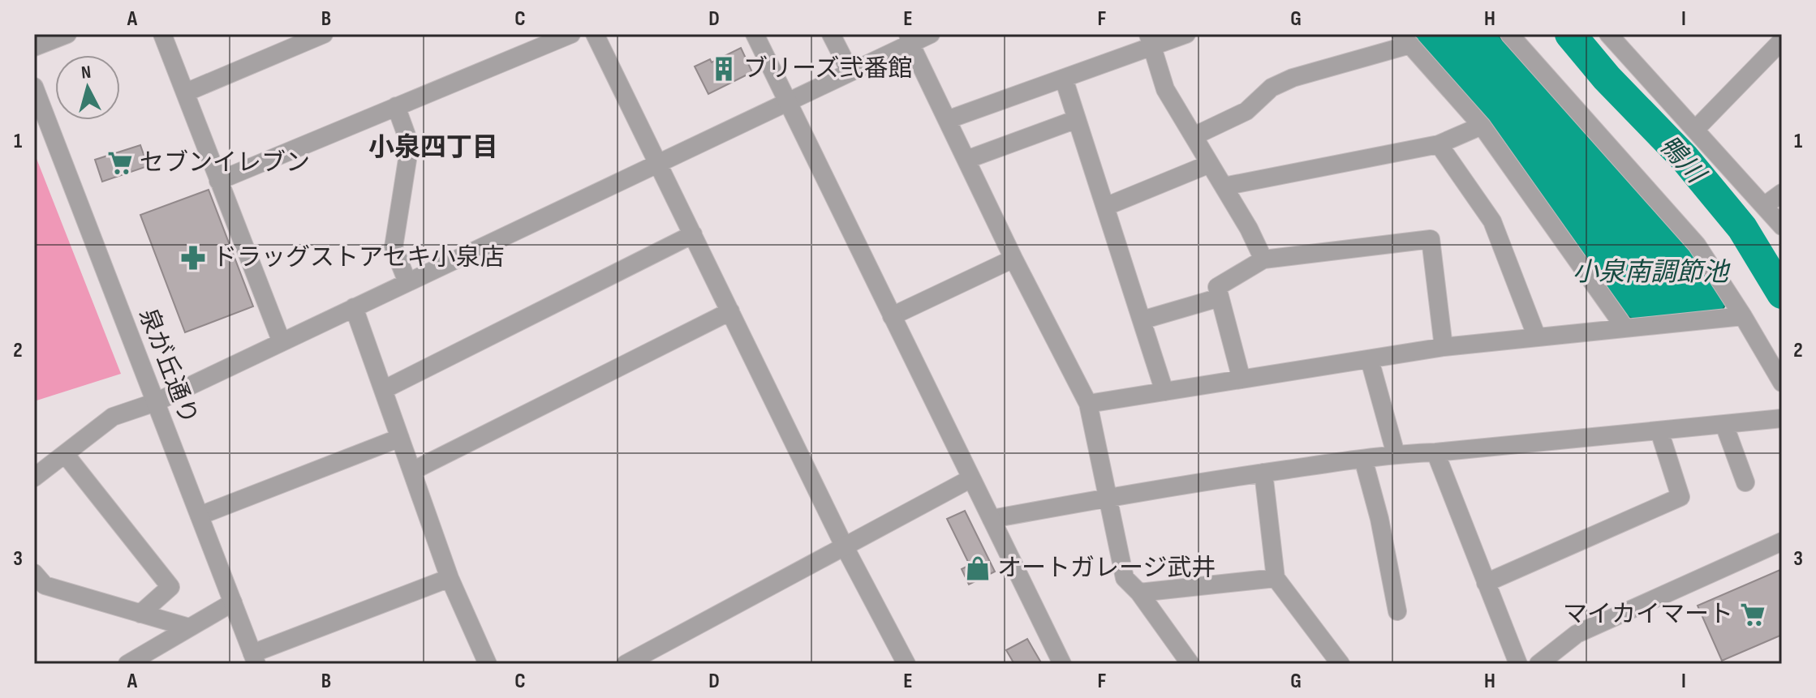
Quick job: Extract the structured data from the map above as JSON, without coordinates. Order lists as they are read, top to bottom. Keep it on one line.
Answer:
{"streets":{"street":["泉が丘通り"]},"districts":["小泉四丁目"],"water":["鴨川","小泉南調節池"],"places":{"building":["ブリーズ弐番館"],"supermarket":["セブンイレブン","マイカイマート"],"pharmacy":["ドラッグストアセキ小泉店"],"shop":["オートガレージ武井"]},"north":"top","grid":{"columns":["A","B","C","D","E","F","G","H","I"],"rows":["1","2","3"]}}
